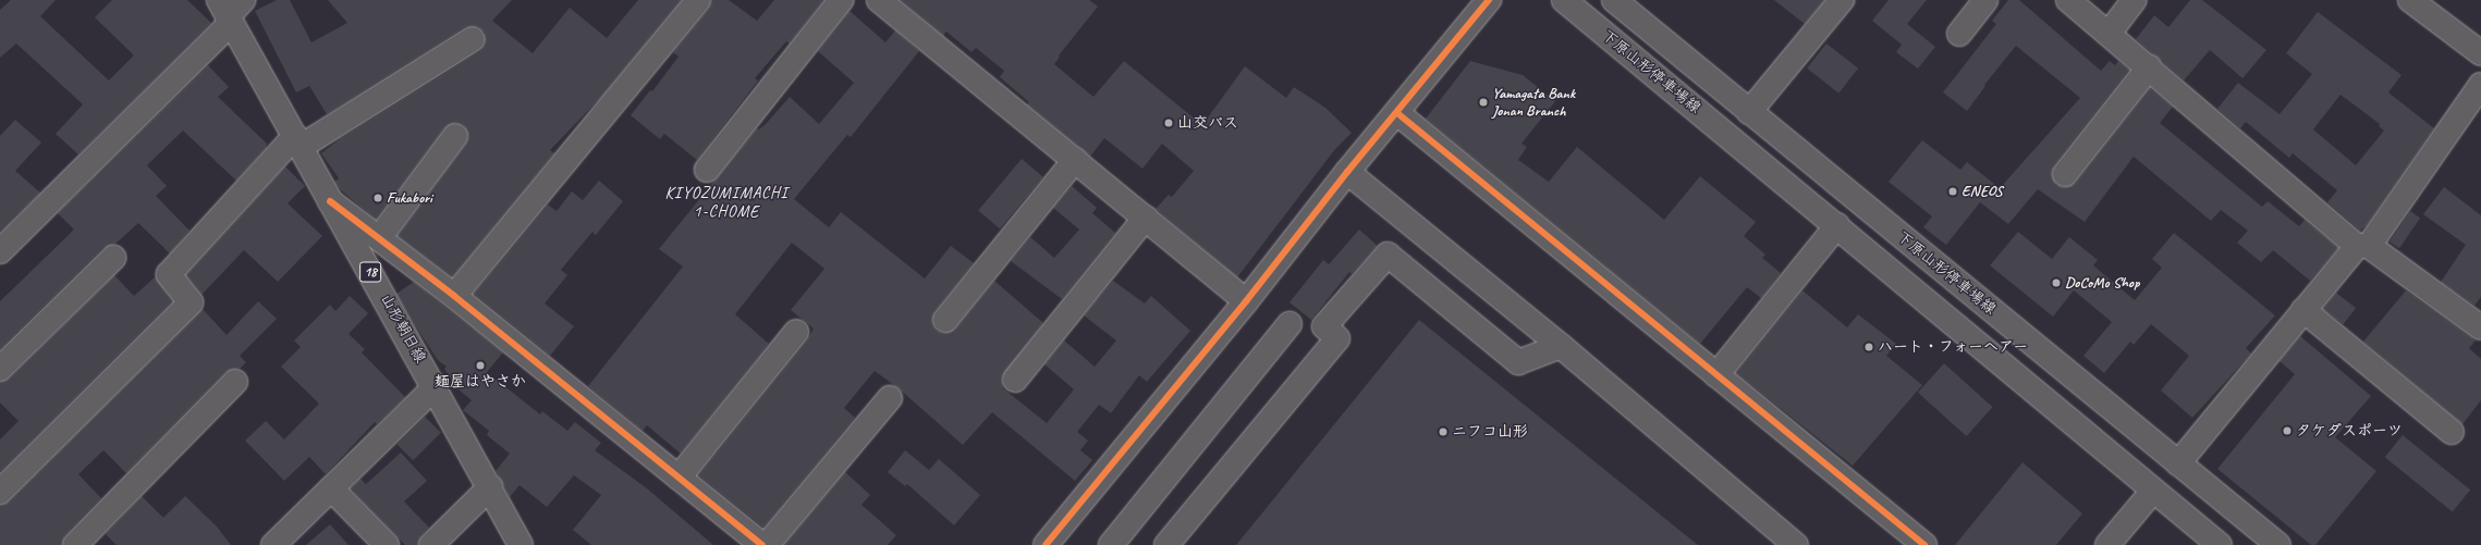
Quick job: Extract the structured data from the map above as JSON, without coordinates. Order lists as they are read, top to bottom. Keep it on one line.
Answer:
{"streets":{"street":["下原山形停車場線","18","山形朝日線"]},"districts":["KIYOZUMIMACHI 1-CHOME"],"places":["Yamagata Bank Jonan Branch","山交バス","ENEOS","Fukabori","DoCoMo Shop","ハート・フォーヘアー","麺屋はやさか","タケダスポーツ","ニフコ山形"]}
